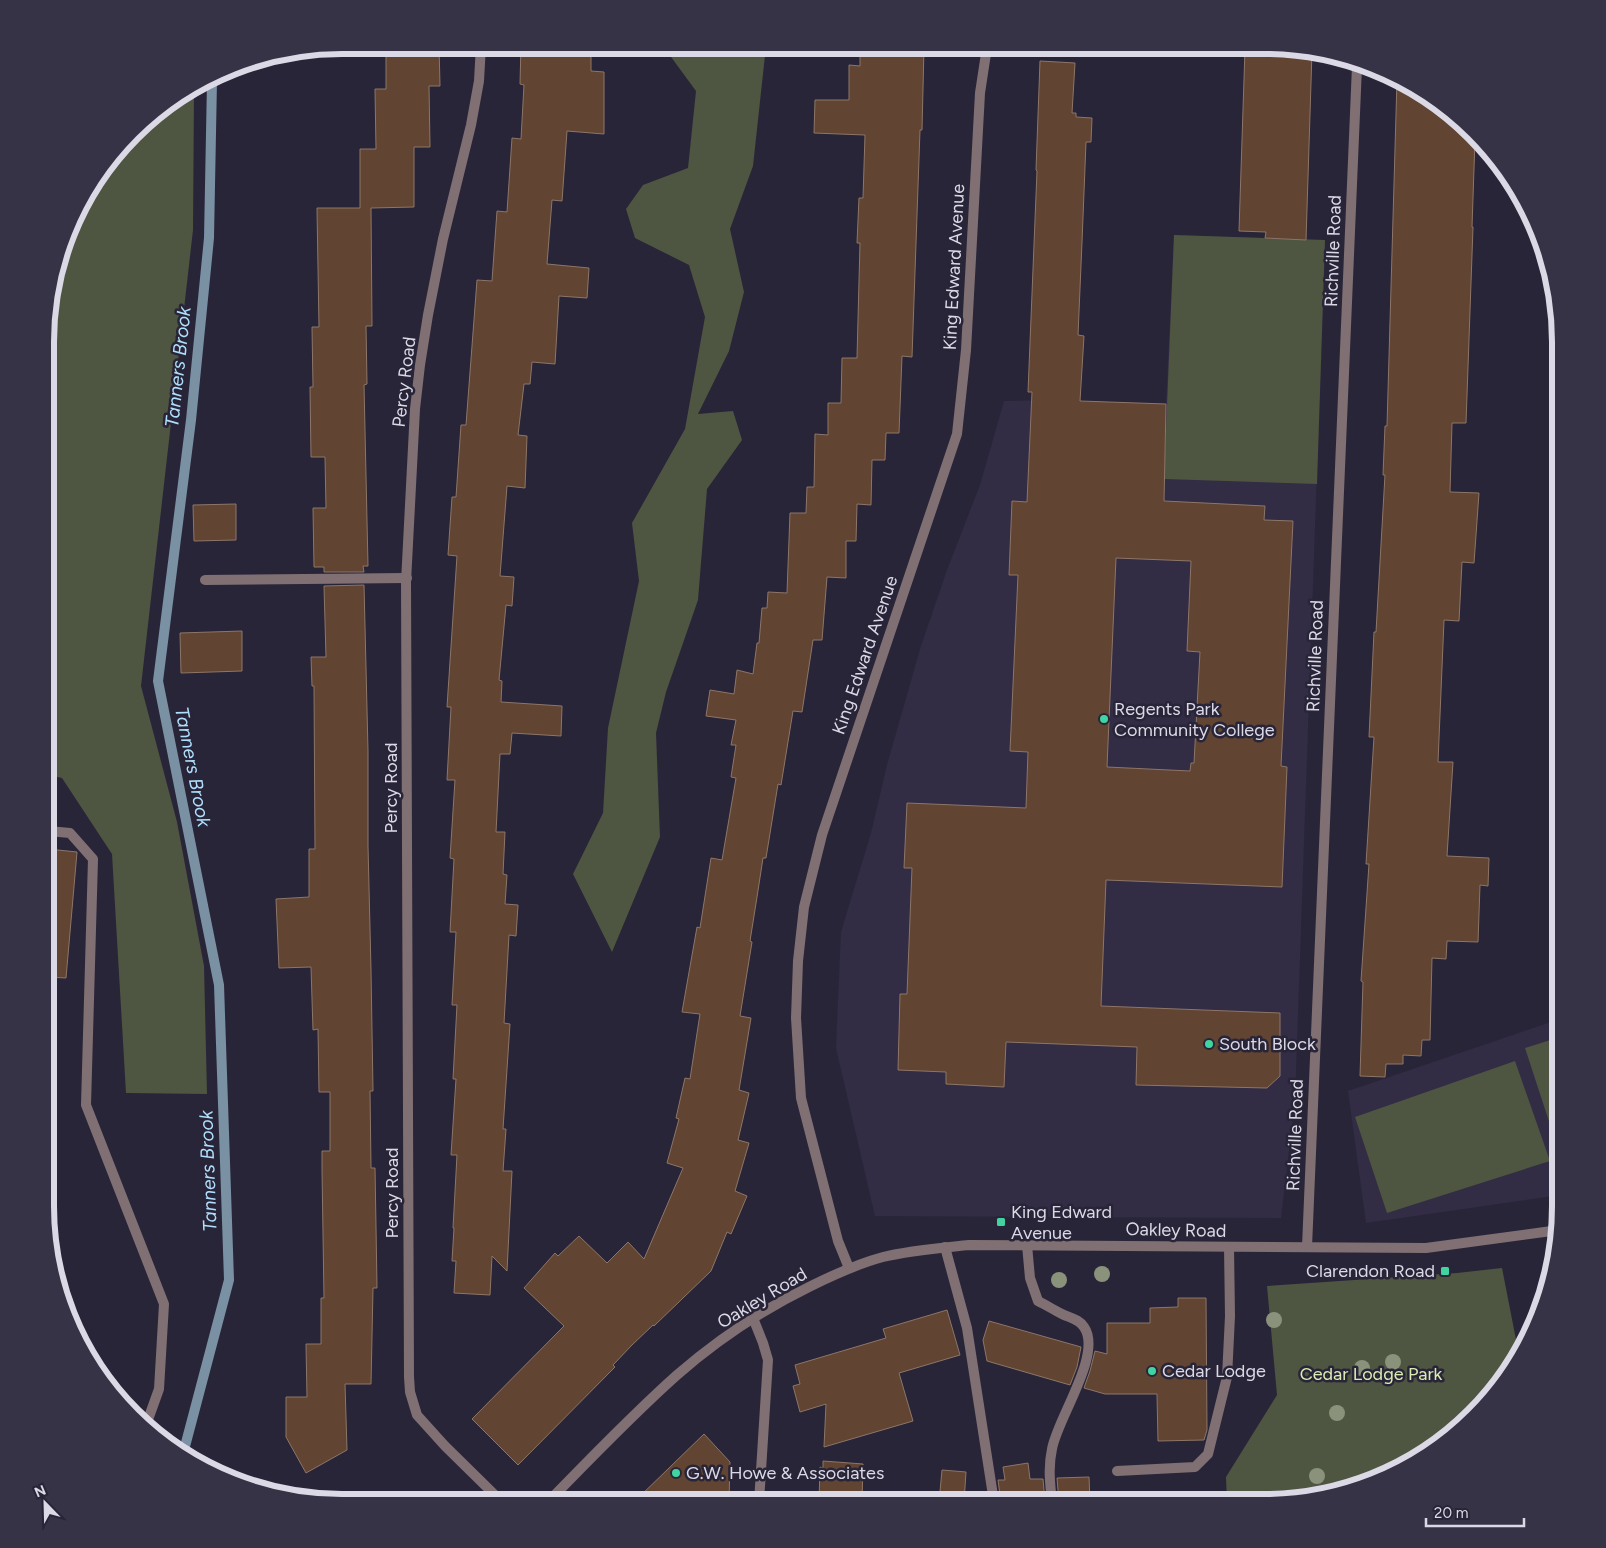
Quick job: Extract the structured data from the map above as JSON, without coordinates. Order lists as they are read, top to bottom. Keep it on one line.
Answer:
{"streets":{"street":["Richville Road","King Edward Avenue","Percy Road","Oakley Road"]},"crossings":[["Richville Road","Oakley Road"],["King Edward Avenue","Oakley Road"]],"water":["Tanners Brook"],"parks":["Cedar Lodge Park"],"places":{"other":["Regents Park Community College","South Block","Cedar Lodge","G.W. Howe & Associates"],"transit":["King Edward Avenue","Clarendon Road"]},"scale_bar":"20 m","north":"top left"}
